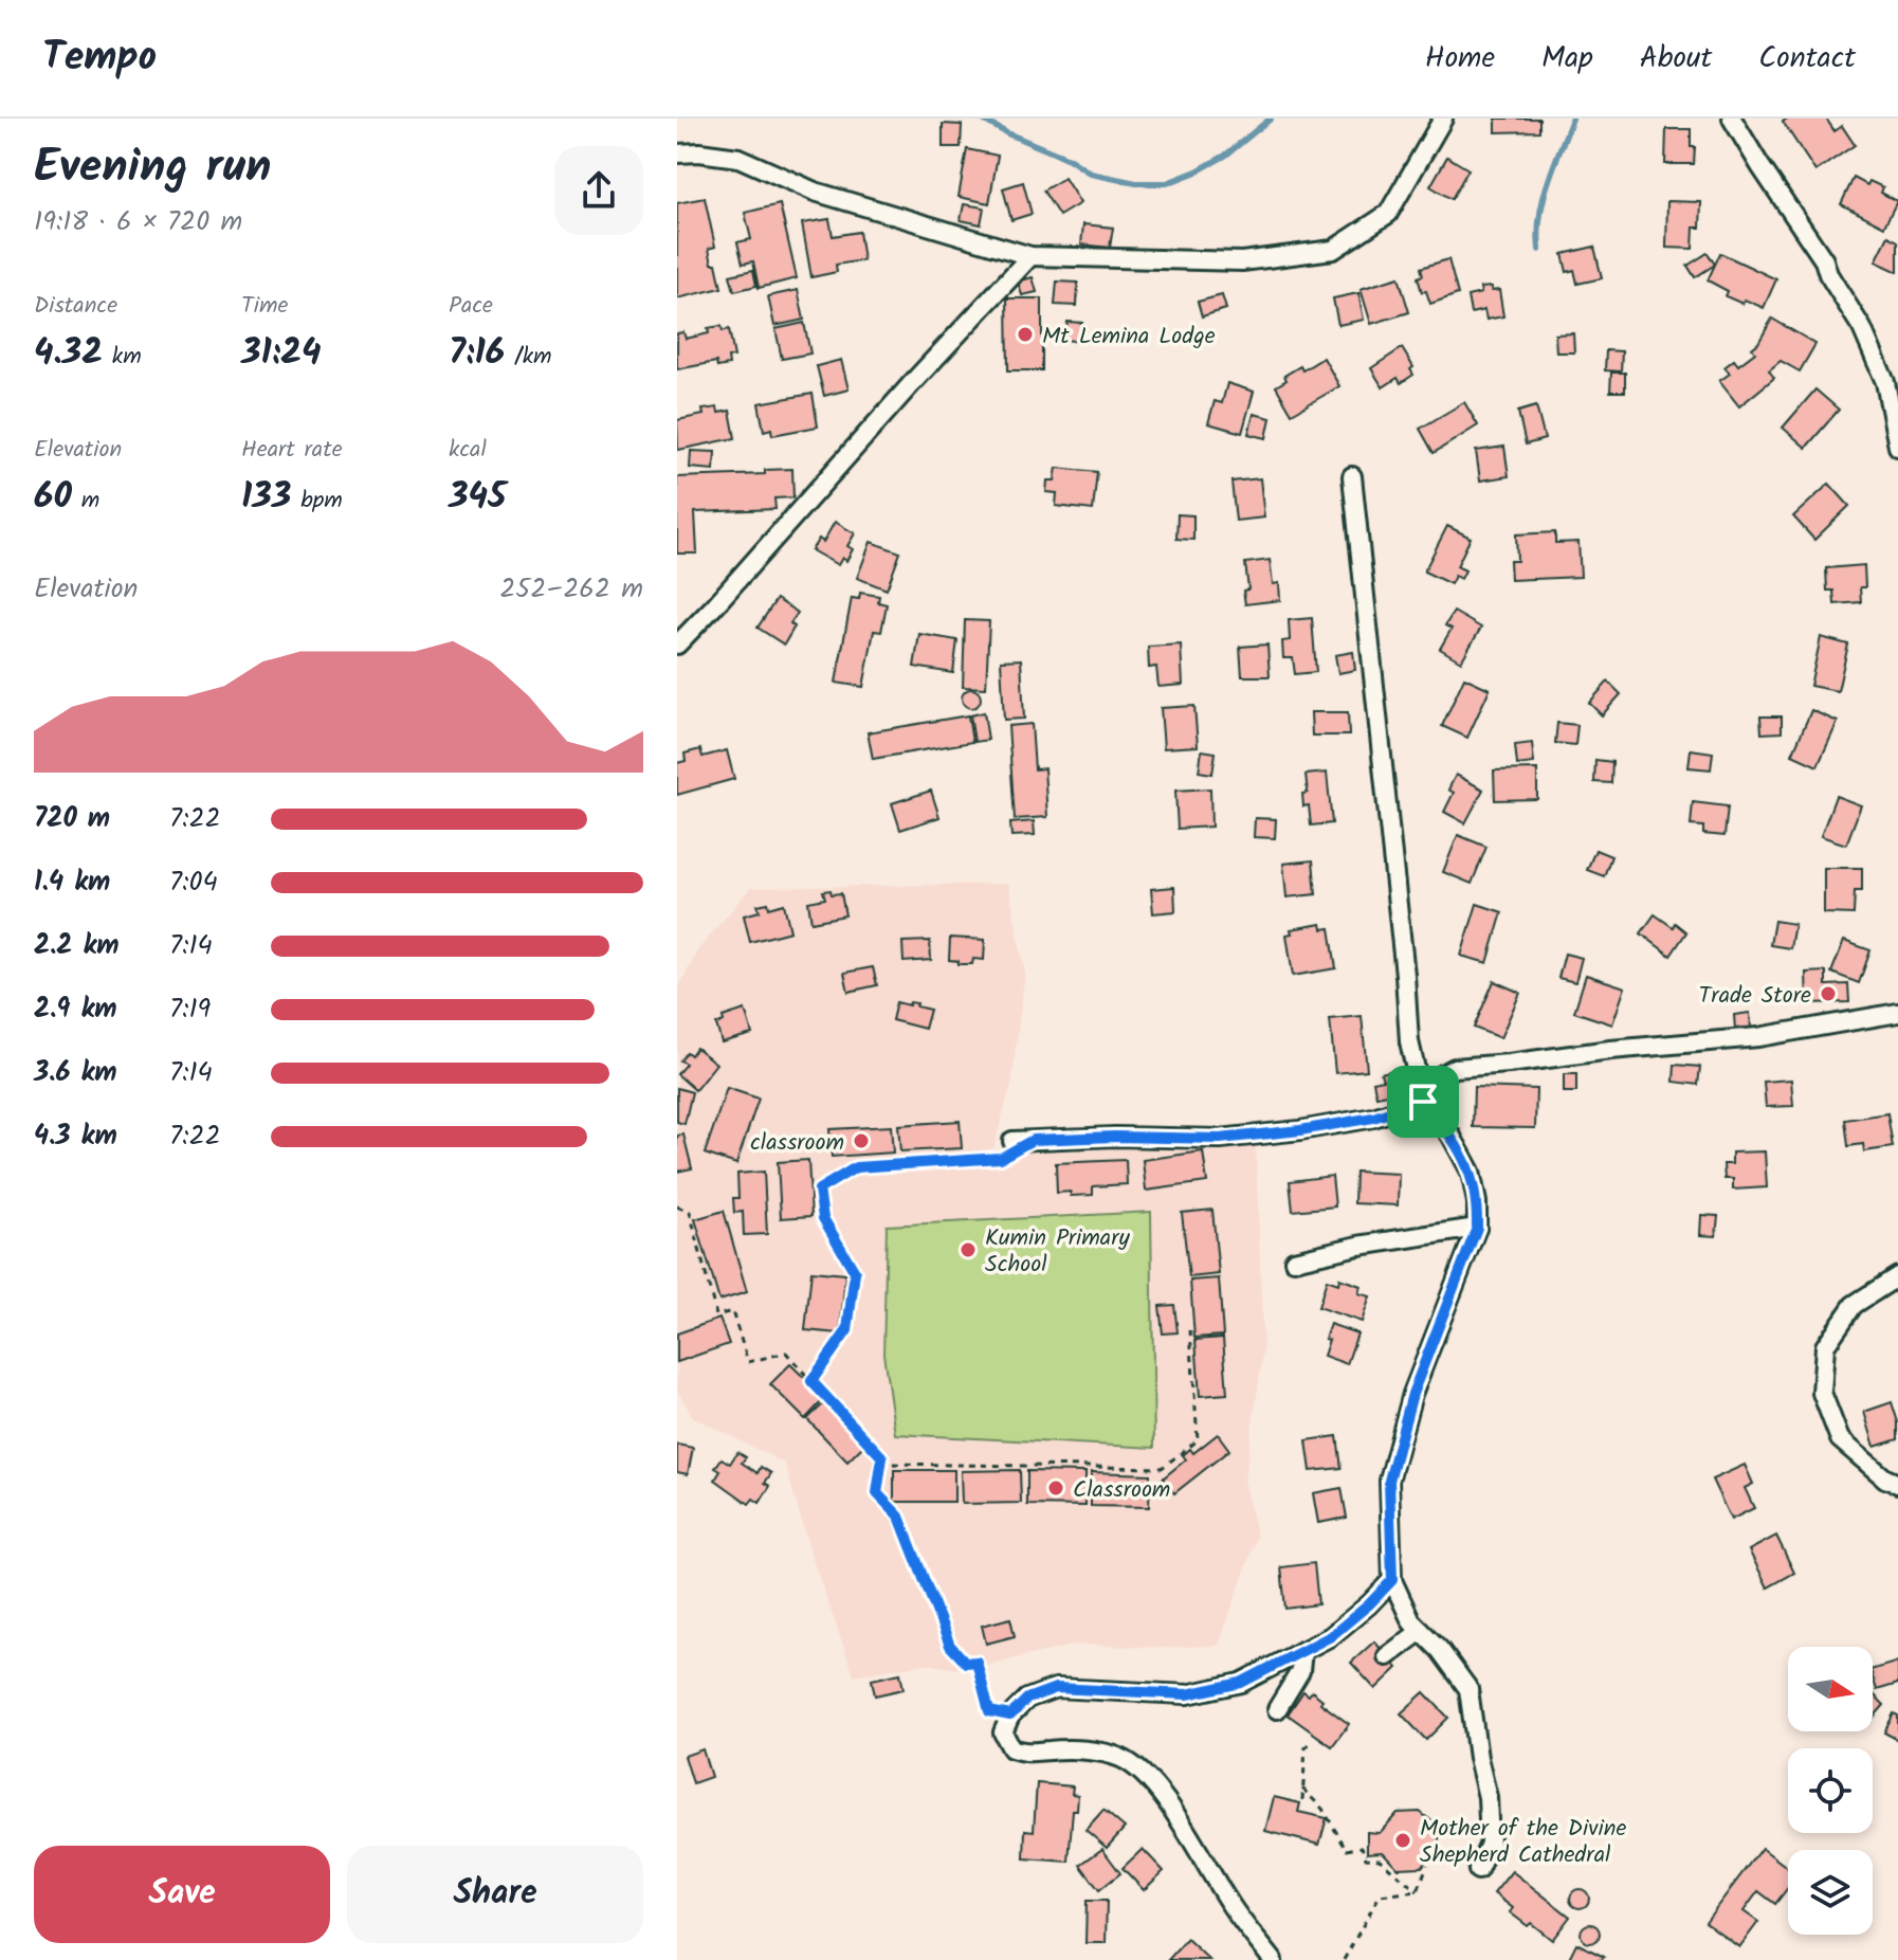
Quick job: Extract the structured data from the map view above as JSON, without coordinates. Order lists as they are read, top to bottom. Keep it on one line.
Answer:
{"places":["Mt Lemina Lodge","Trade Store","classroom","Kumin Primary School","Classroom","Mother of the Divine Shepherd Cathedral"],"north":"right","page":{"header":"Tempo","nav":["Home","Map","About","Contact"],"heading":["Evening run","19:18 · 6 × 720 m"],"stats":[["Distance","4.32 km"],["Time","31:24"],["Pace","7:16 /km"],["Elevation","60 m"],["Heart rate","133 bpm"],["kcal","345"]],"chart":["Elevation","252–262 m"],"list":[{"name":"720 m","note":"7:22"},{"name":"1.4 km","note":"7:04"},{"name":"2.2 km","note":"7:14"},{"name":"2.9 km","note":"7:19"},{"name":"3.6 km","note":"7:14"},{"name":"4.3 km","note":"7:22"}],"buttons":["Save","Share"]}}
